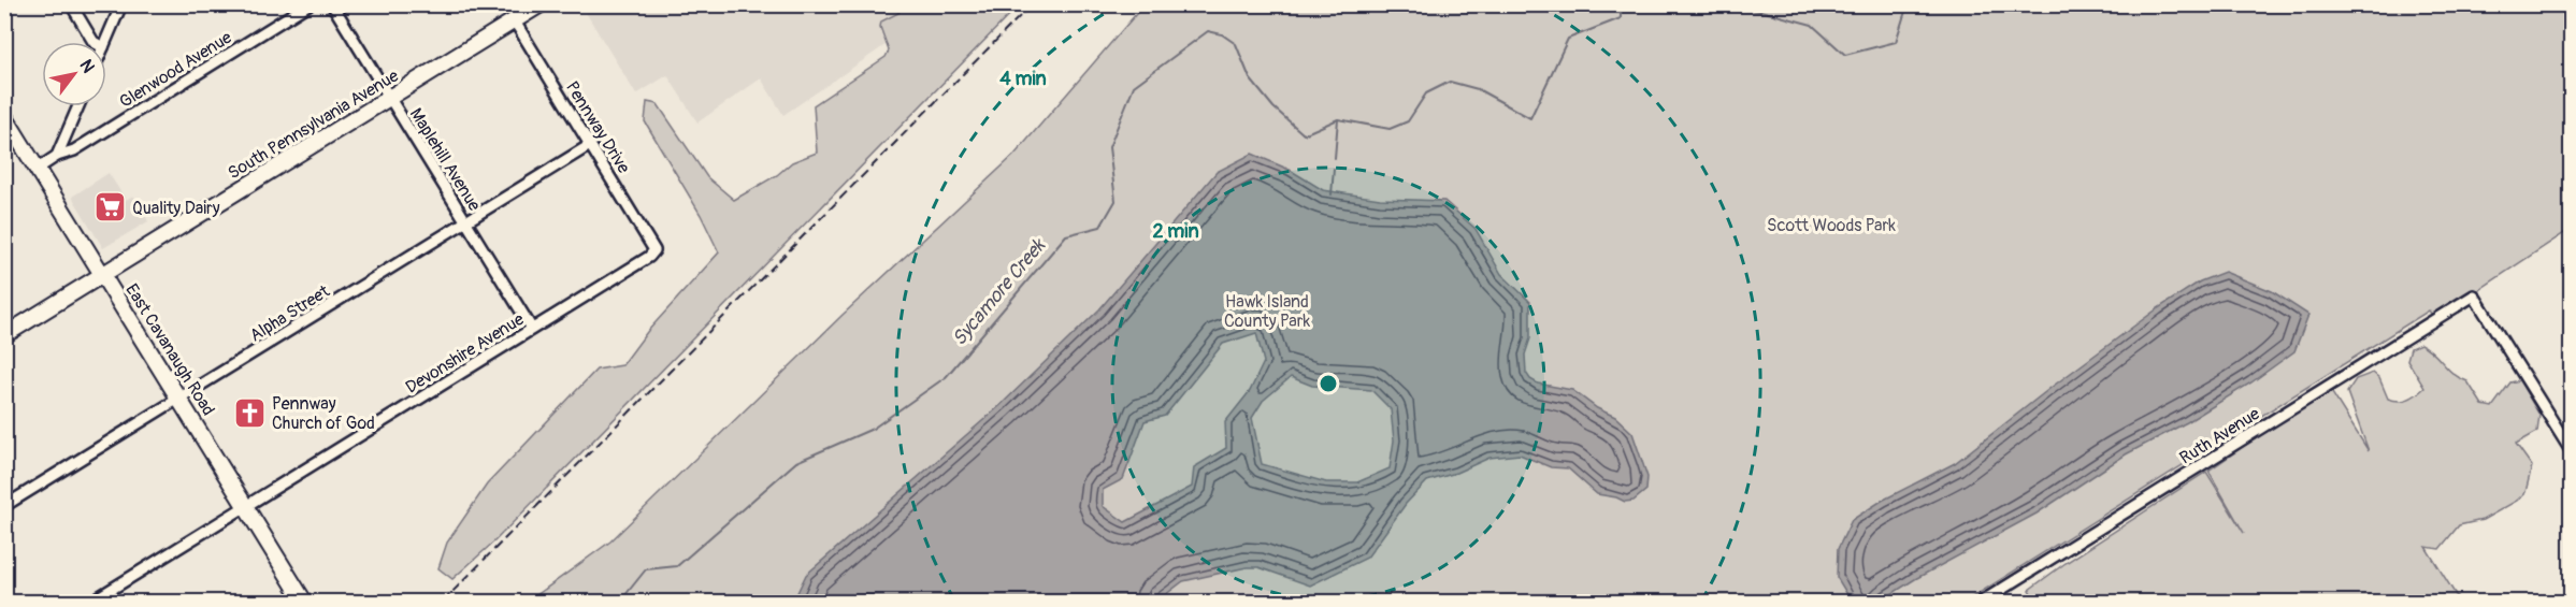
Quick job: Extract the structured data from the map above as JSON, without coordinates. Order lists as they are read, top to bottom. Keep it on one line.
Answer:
{"streets":{"main road":["South Pennsylvania Avenue","East Cavanaugh Road"],"street":["Glenwood Avenue","Pennway Drive","Maplehill Avenue","Alpha Street","Devonshire Avenue","Ruth Avenue"]},"crossings":[["Glenwood Avenue","East Cavanaugh Road"],["South Pennsylvania Avenue","Pennway Drive"],["South Pennsylvania Avenue","Maplehill Avenue"],["South Pennsylvania Avenue","East Cavanaugh Road"],["Pennway Drive","Alpha Street"],["Pennway Drive","Devonshire Avenue"],["Maplehill Avenue","Alpha Street"],["Maplehill Avenue","Devonshire Avenue"],["Alpha Street","East Cavanaugh Road"],["East Cavanaugh Road","Devonshire Avenue"]],"water":["Sycamore Creek"],"parks":["Scott Woods Park","Hawk Island County Park"],"places":{"supermarket":["Quality Dairy"],"church":["Pennway Church of God"]},"north":"top right","rings":["4 min","2 min"]}
